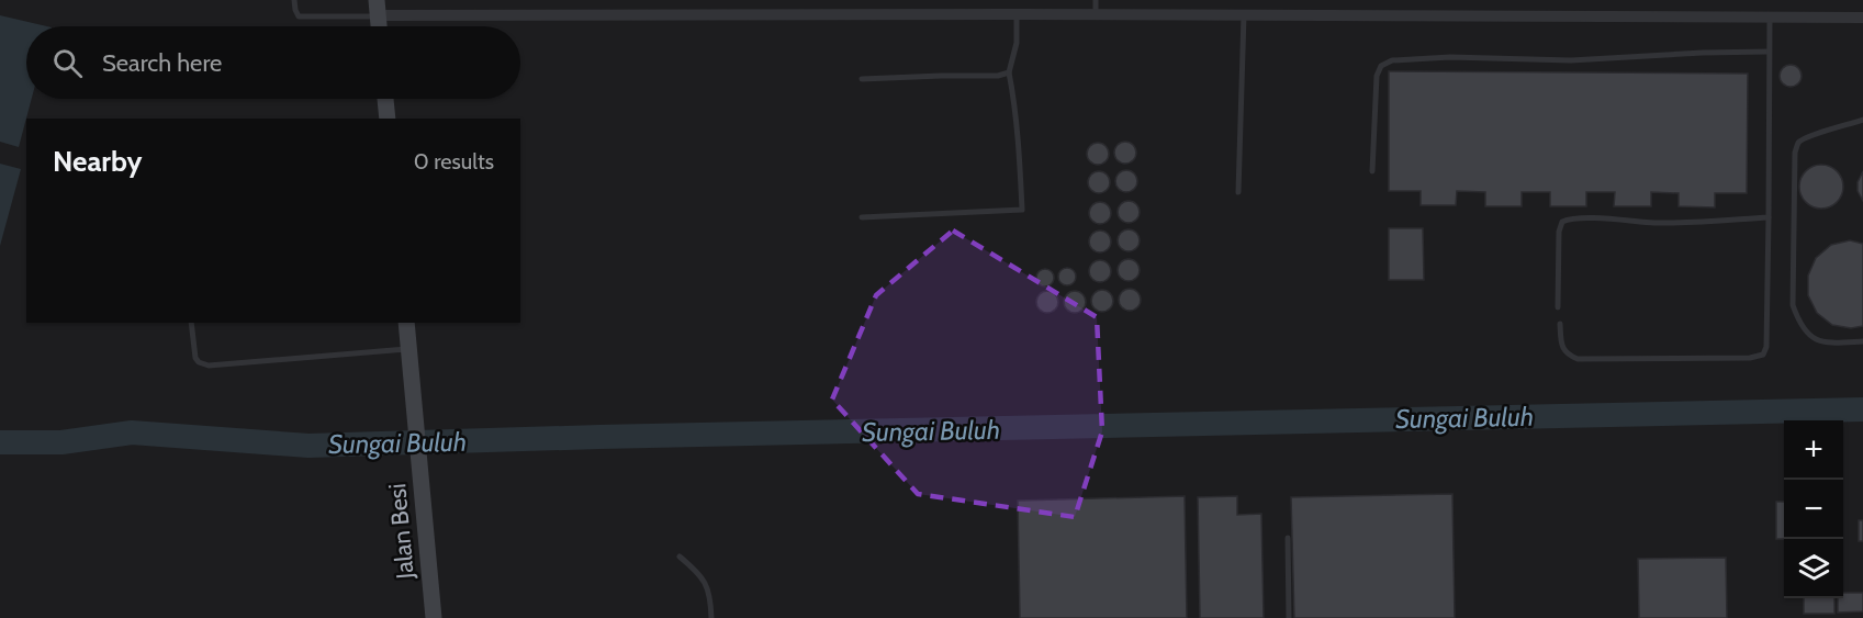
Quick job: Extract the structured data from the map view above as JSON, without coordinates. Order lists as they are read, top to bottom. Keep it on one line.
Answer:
{"streets":{"street":["Jalan Besi"]},"water":["Sungai Buluh"],"page":{"search":"Search here","heading":["Nearby","0 results"],"map_buttons":["+","−"]}}
